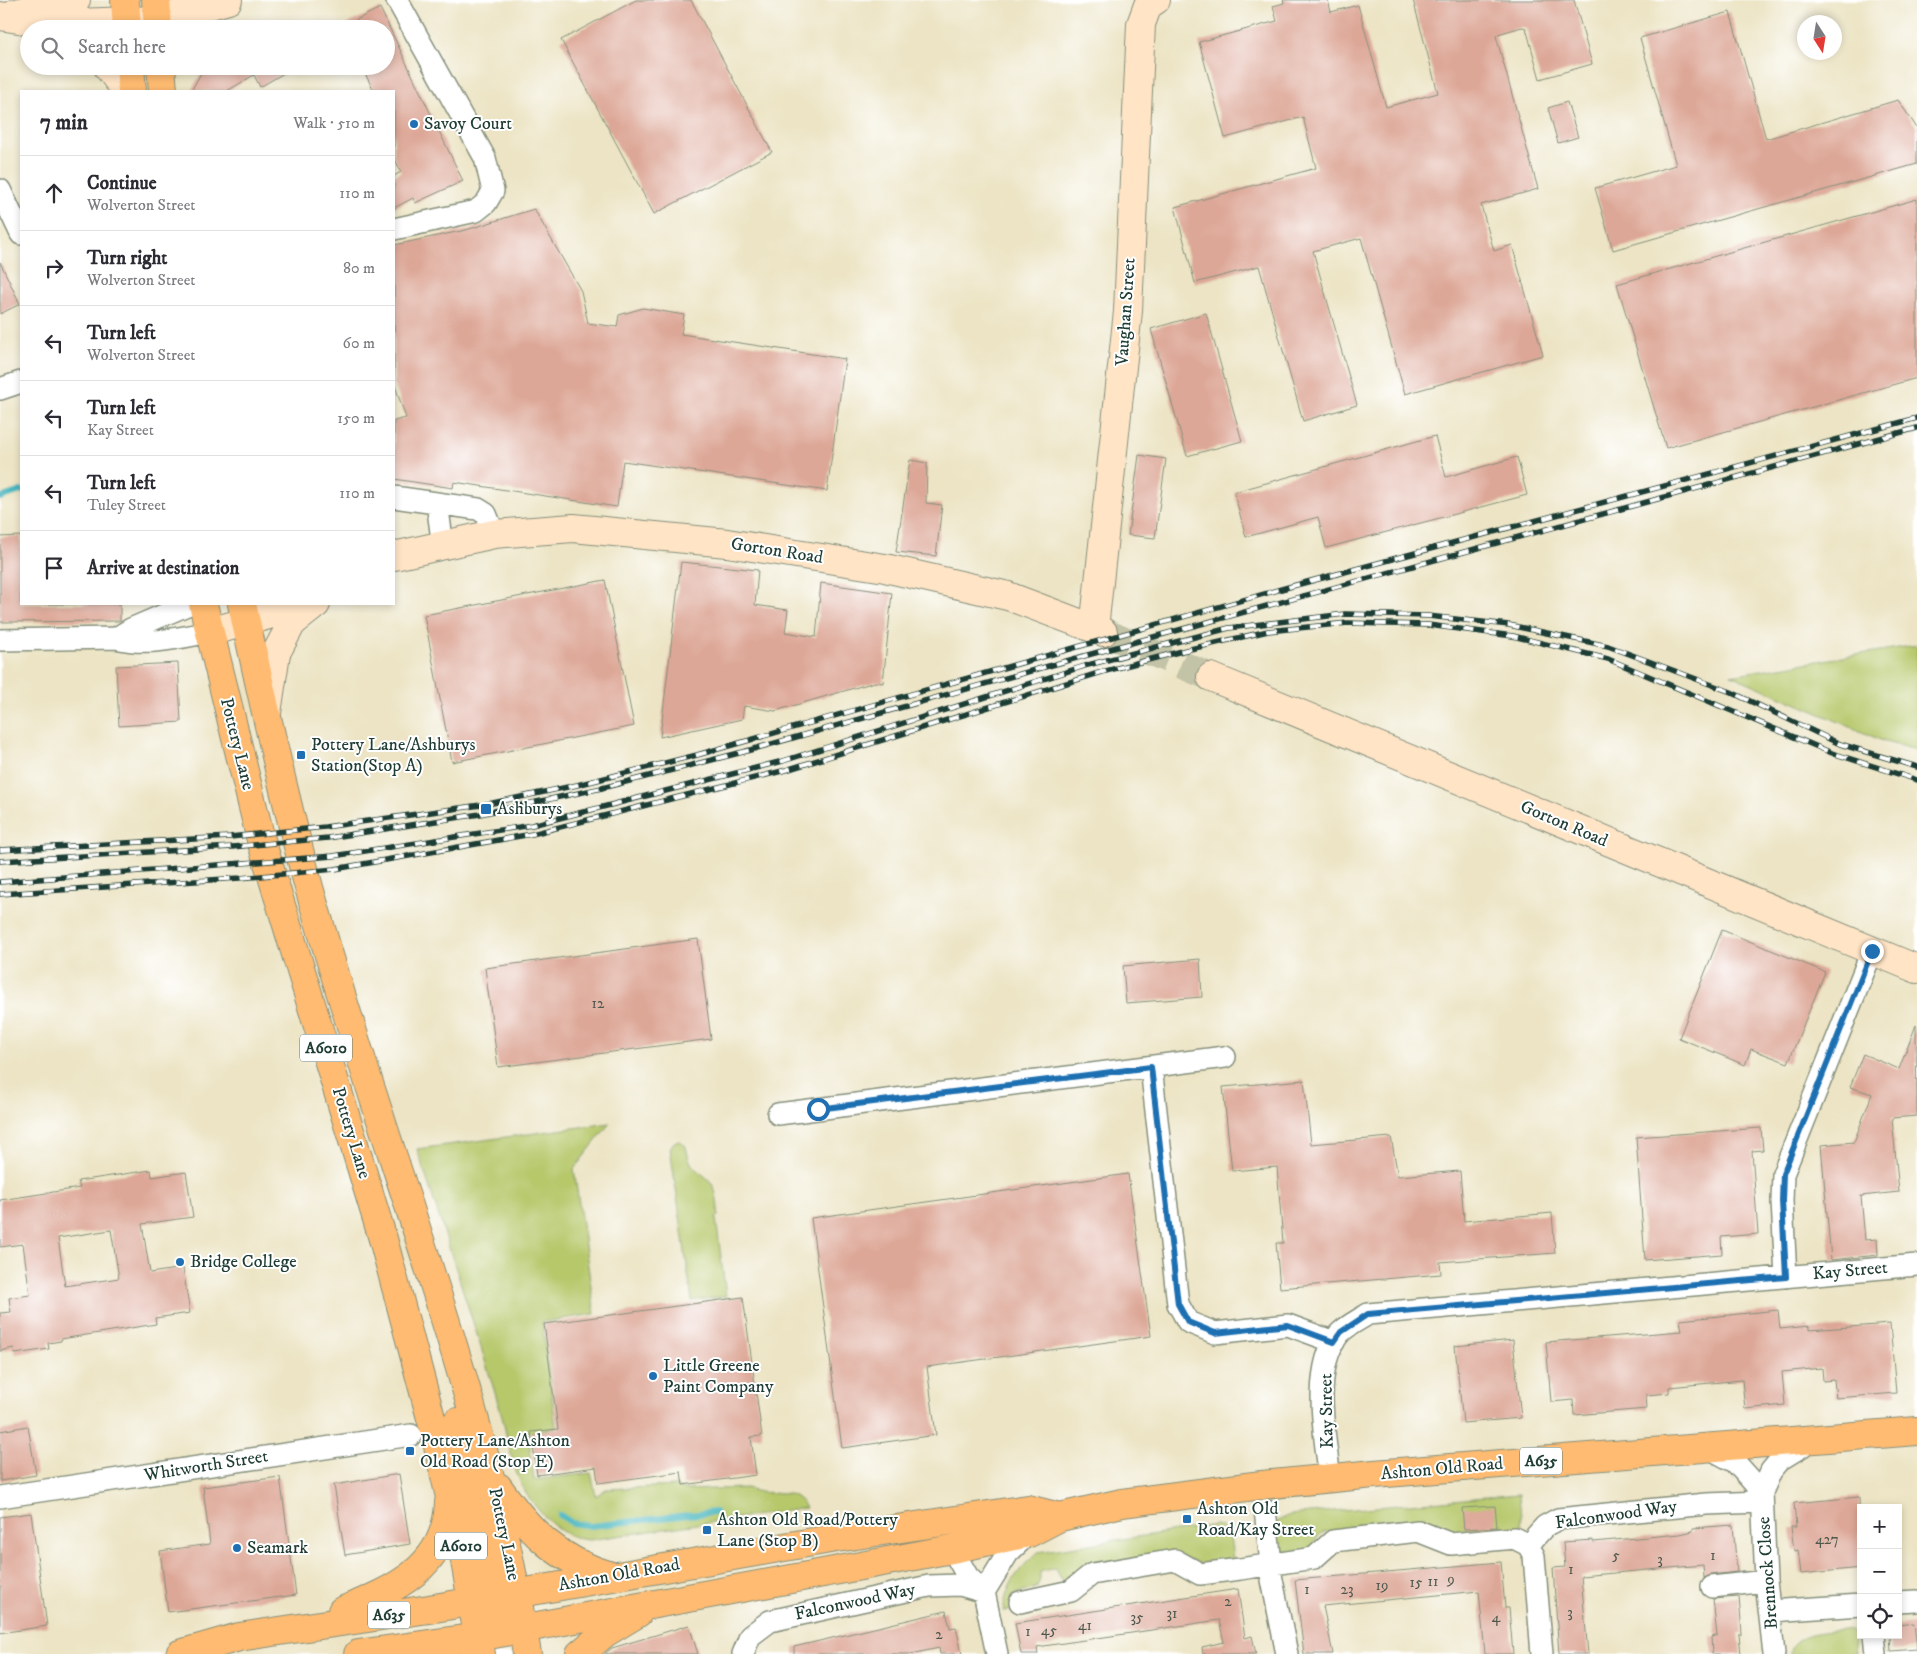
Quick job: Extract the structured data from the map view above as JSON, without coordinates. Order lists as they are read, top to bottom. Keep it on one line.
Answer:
{"streets":{"highway":["Pottery Lane","A6010","A635","Ashton Old Road"],"street":["Vaughan Street","Gorton Road","Kay Street","Whitworth Street","Falconwood Way","Brennock Close"]},"crossings":[["Vaughan Street","Gorton Road"],["Pottery Lane","Ashton Old Road"],["Kay Street","Ashton Old Road"],["Ashton Old Road","Brennock Close"],["Falconwood Way","Brennock Close"]],"places":{"other":["Savoy Court","Bridge College","Little Greene Paint Company","Seamark"],"transit":["Pottery Lane/Ashburys Station(Stop A)","Ashburys","Pottery Lane/Ashton Old Road (Stop E)","Ashton Old Road/Kay Street","Ashton Old Road/Pottery Lane (Stop B)"]},"house_numbers":["12","427","5","1","3","1","9","11","15","19","1","23","2","3","31","35","4","41","45","1","2"],"north":"bottom","page":{"search":"Search here","heading":["7 min","Walk · 510 m"],"list":[["Continue","Wolverton Street","110 m"],["Turn right","Wolverton Street","80 m"],["Turn left","Wolverton Street","60 m"],["Turn left","Kay Street","150 m"],["Turn left","Tuley Street","110 m"],"Arrive at destination"],"map_buttons":["+","−"]}}
